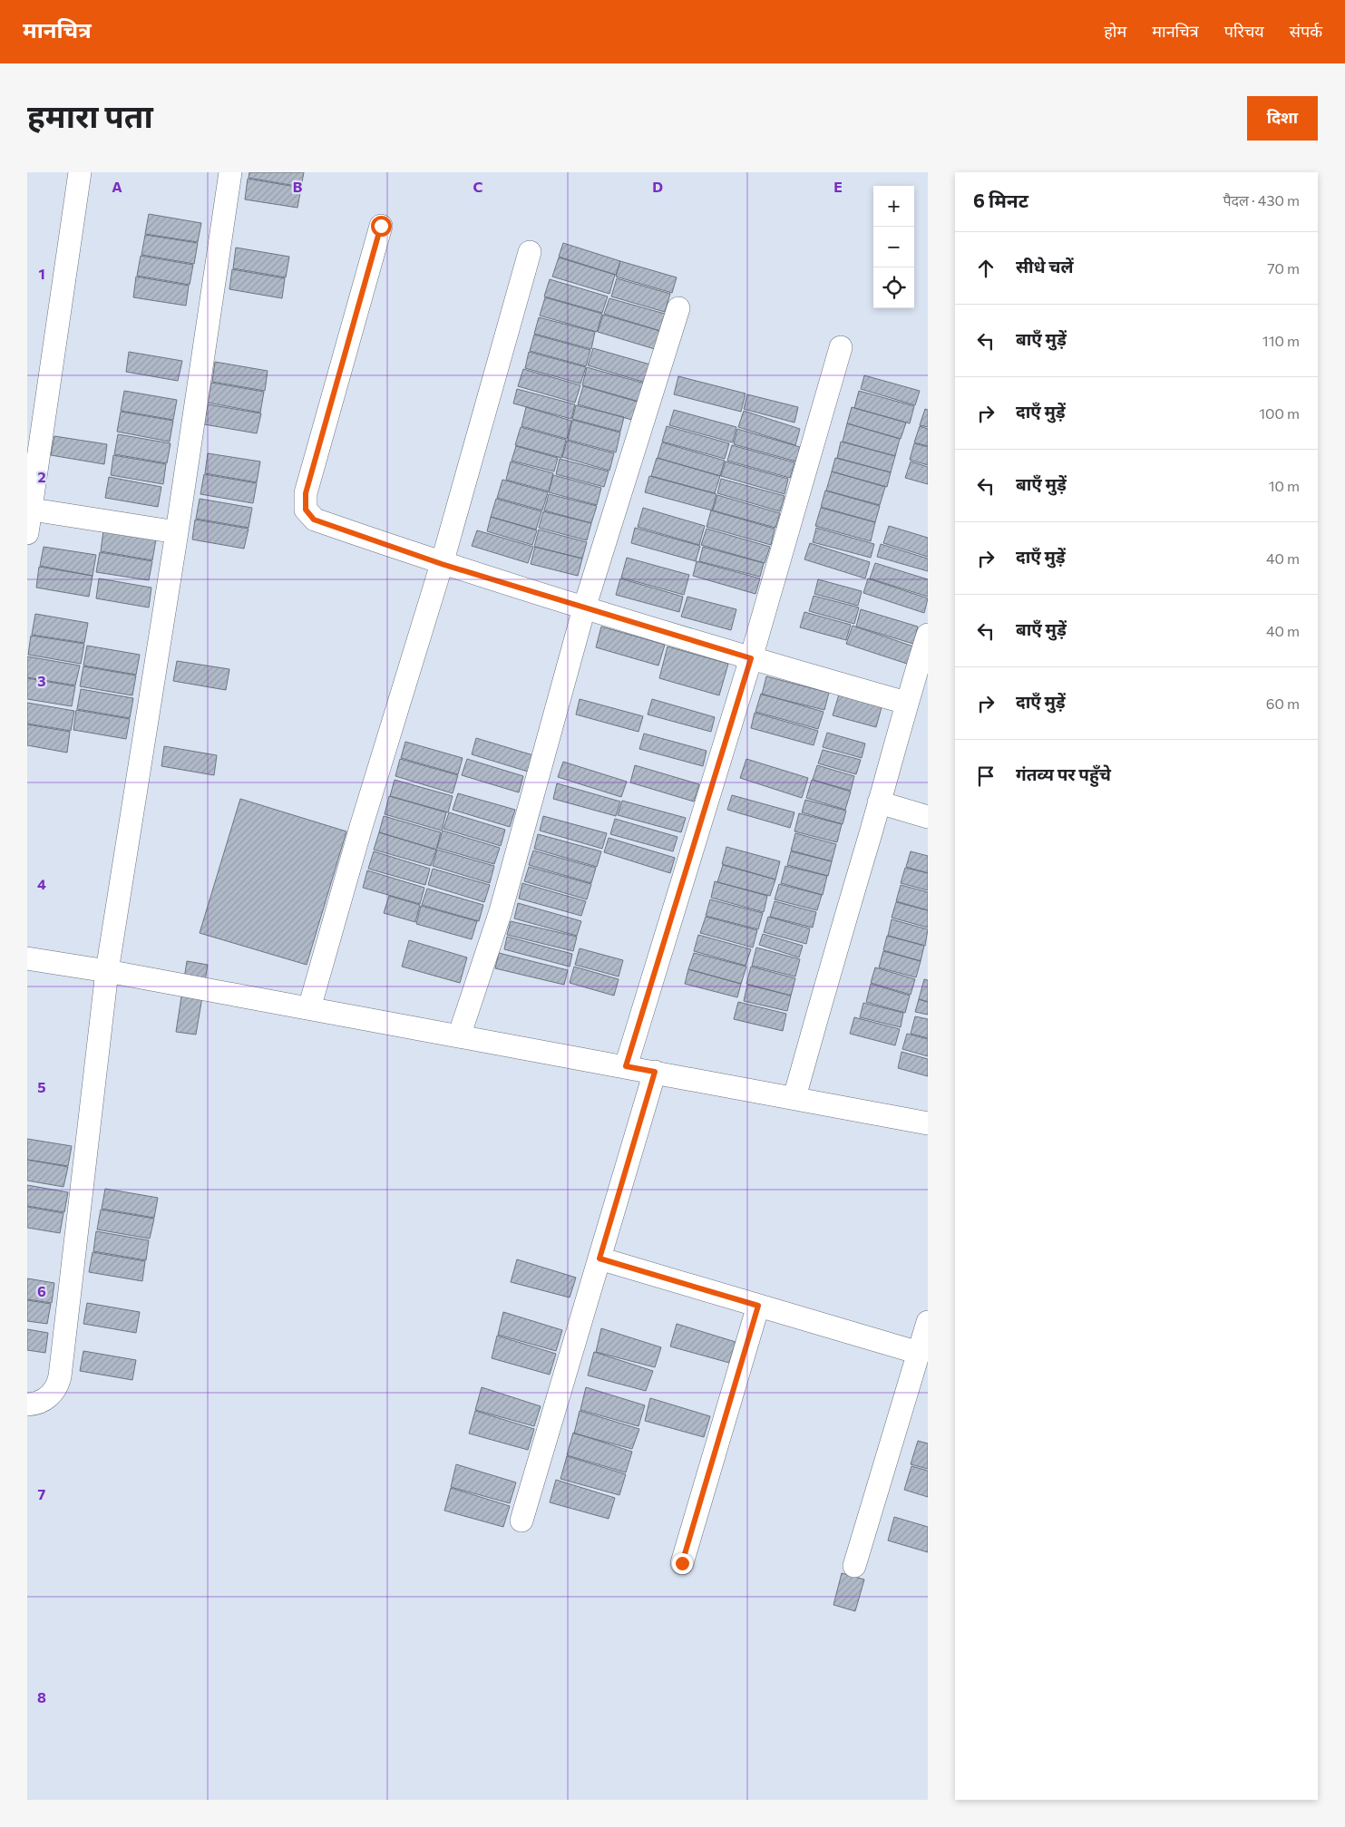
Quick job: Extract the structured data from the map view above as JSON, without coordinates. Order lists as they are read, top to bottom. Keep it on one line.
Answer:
{"page":{"header":"मानचित्र","nav":["होम","मानचित्र","परिचय","संपर्क"],"title":"हमारा पता","buttons":"दिशा","heading":["6 मिनट","पैदल · 430 m"],"map_buttons":["+","−"],"list":[["सीधे चलें","70 m"],["बाएँ मुड़ें","110 m"],["दाएँ मुड़ें","100 m"],["बाएँ मुड़ें","10 m"],["दाएँ मुड़ें","40 m"],["बाएँ मुड़ें","40 m"],["दाएँ मुड़ें","60 m"],"गंतव्य पर पहुँचे"]},"grid":{"columns":["A","B","C","D","E"],"rows":["1","2","3","4","5","6","7","8"]}}
